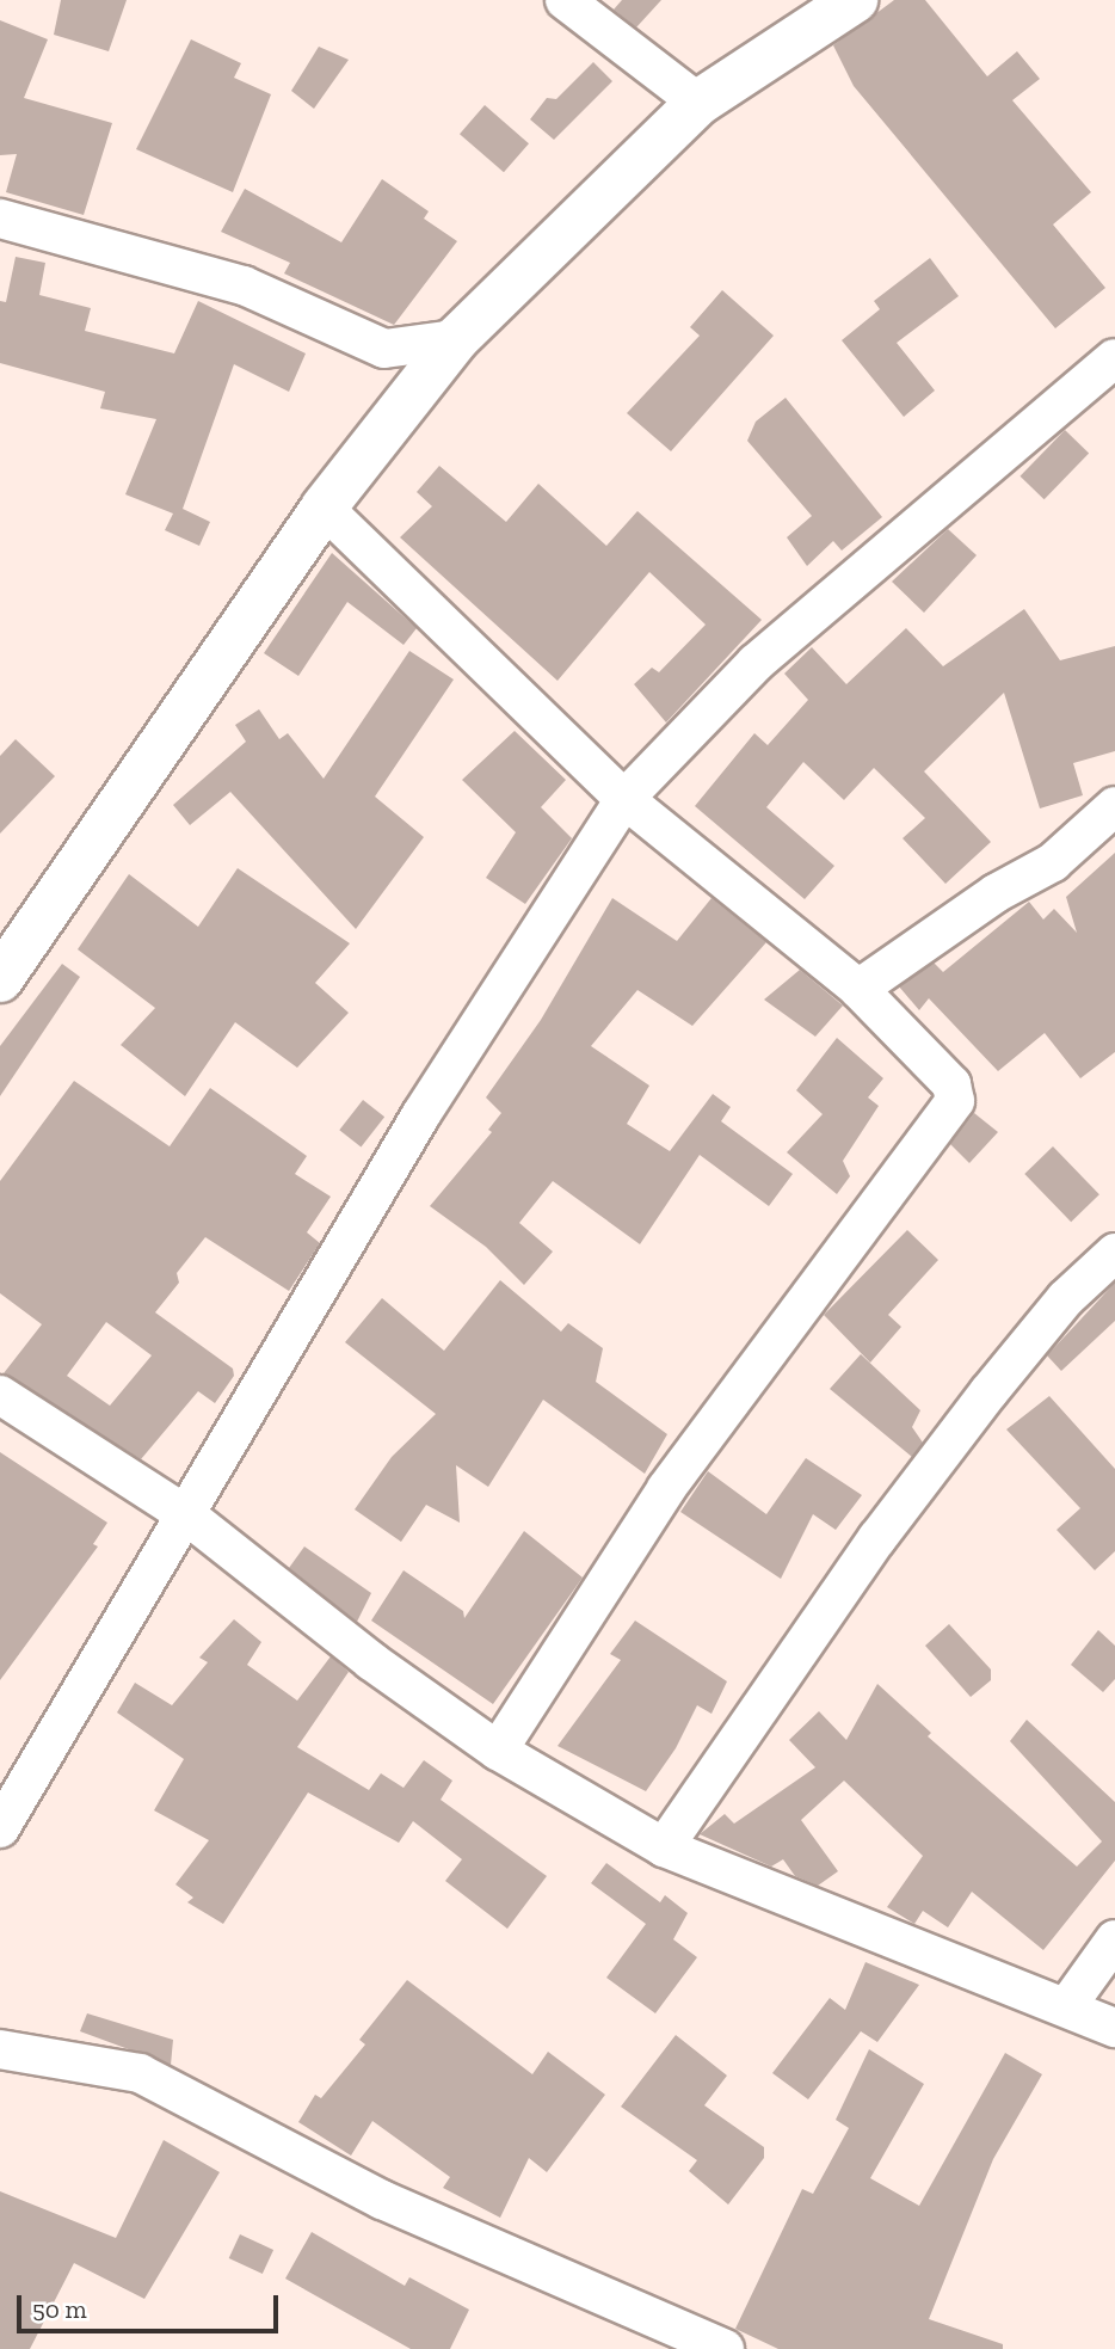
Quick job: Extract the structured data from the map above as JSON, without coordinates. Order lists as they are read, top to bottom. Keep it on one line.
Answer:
{"scale_bar":"50 m"}
